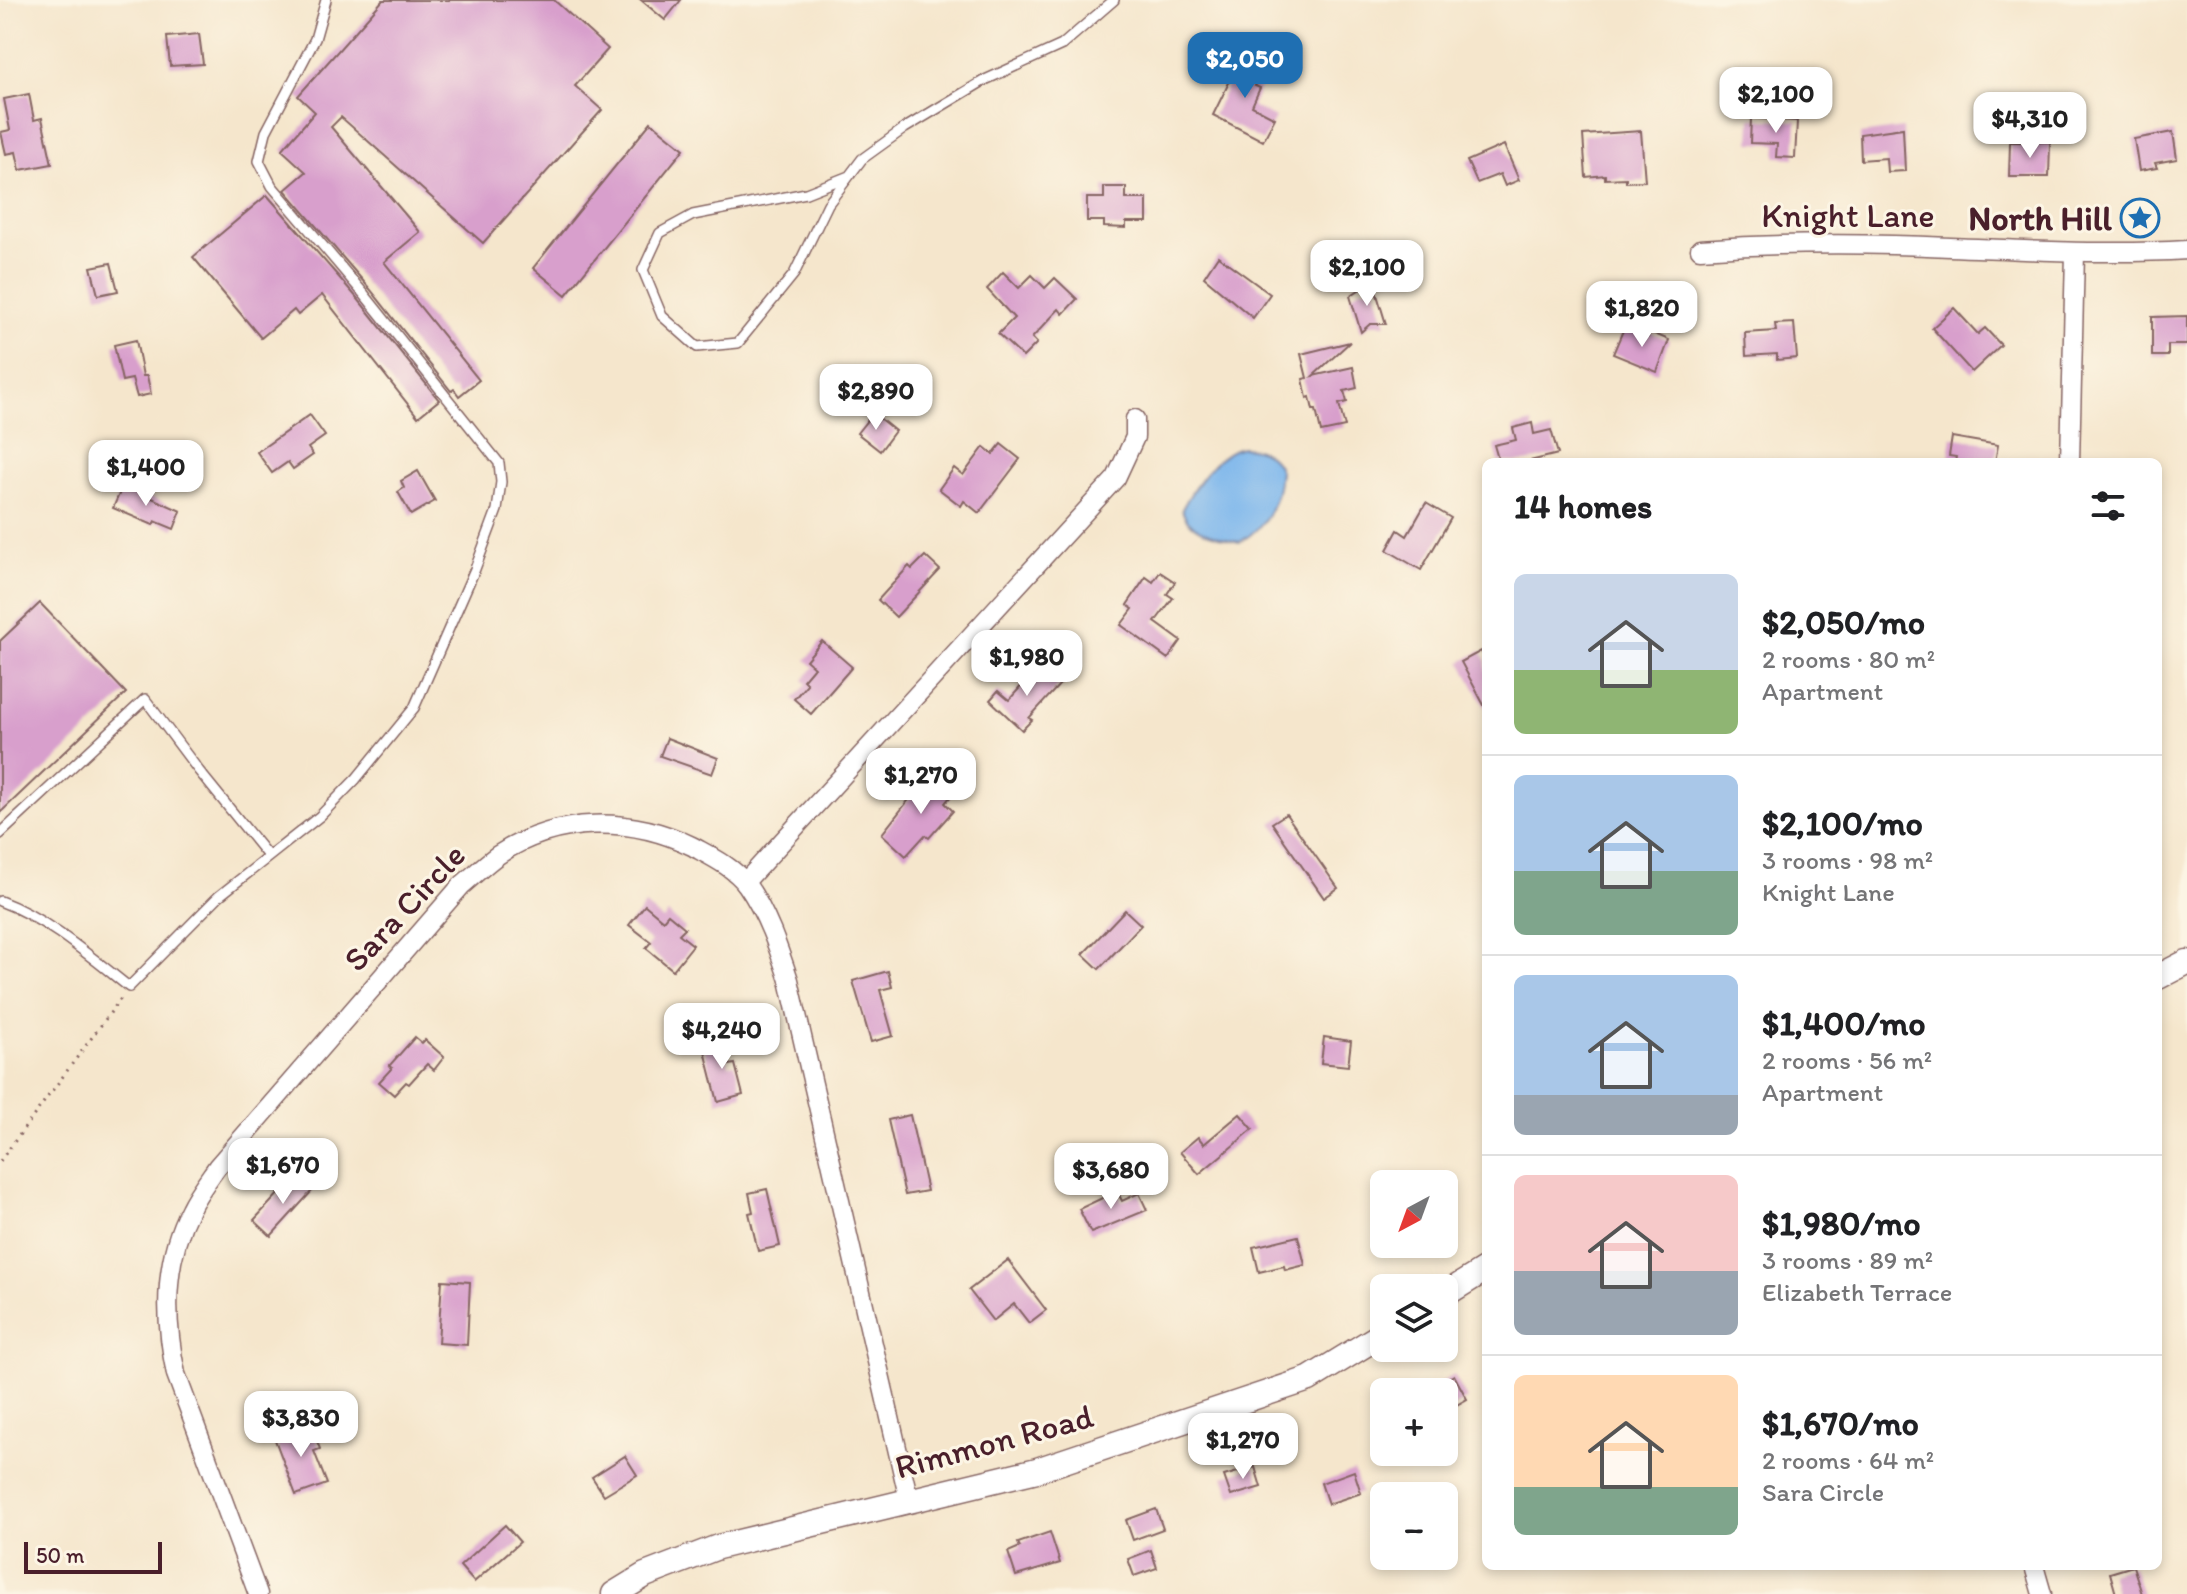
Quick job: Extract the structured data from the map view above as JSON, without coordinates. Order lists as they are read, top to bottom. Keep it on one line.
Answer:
{"streets":{"street":["Knight Lane","Sara Circle","Rimmon Road"]},"crossings":[["Sara Circle","Rimmon Road"]],"places":{"place":["North Hill"]},"scale_bar":"50 m","north":"bottom left","page":{"price":["$2,050","$2,100","$4,310","$2,100","$1,820","$2,890","$1,400","$1,980","$1,270","$4,240","$1,670","$3,680","$3,830","$1,270"],"heading":"14 homes","list":[{"name":"$2,050/mo","note":"2 rooms · 80 m² · Apartment"},{"name":"$2,100/mo","note":"3 rooms · 98 m² · Knight Lane"},{"name":"$1,400/mo","note":"2 rooms · 56 m² · Apartment"},{"name":"$1,980/mo","note":"3 rooms · 89 m² · Elizabeth Terrace"},{"name":"$1,670/mo","note":"2 rooms · 64 m² · Sara Circle"}],"map_buttons":["+","−"],"scale":"50 m"}}
